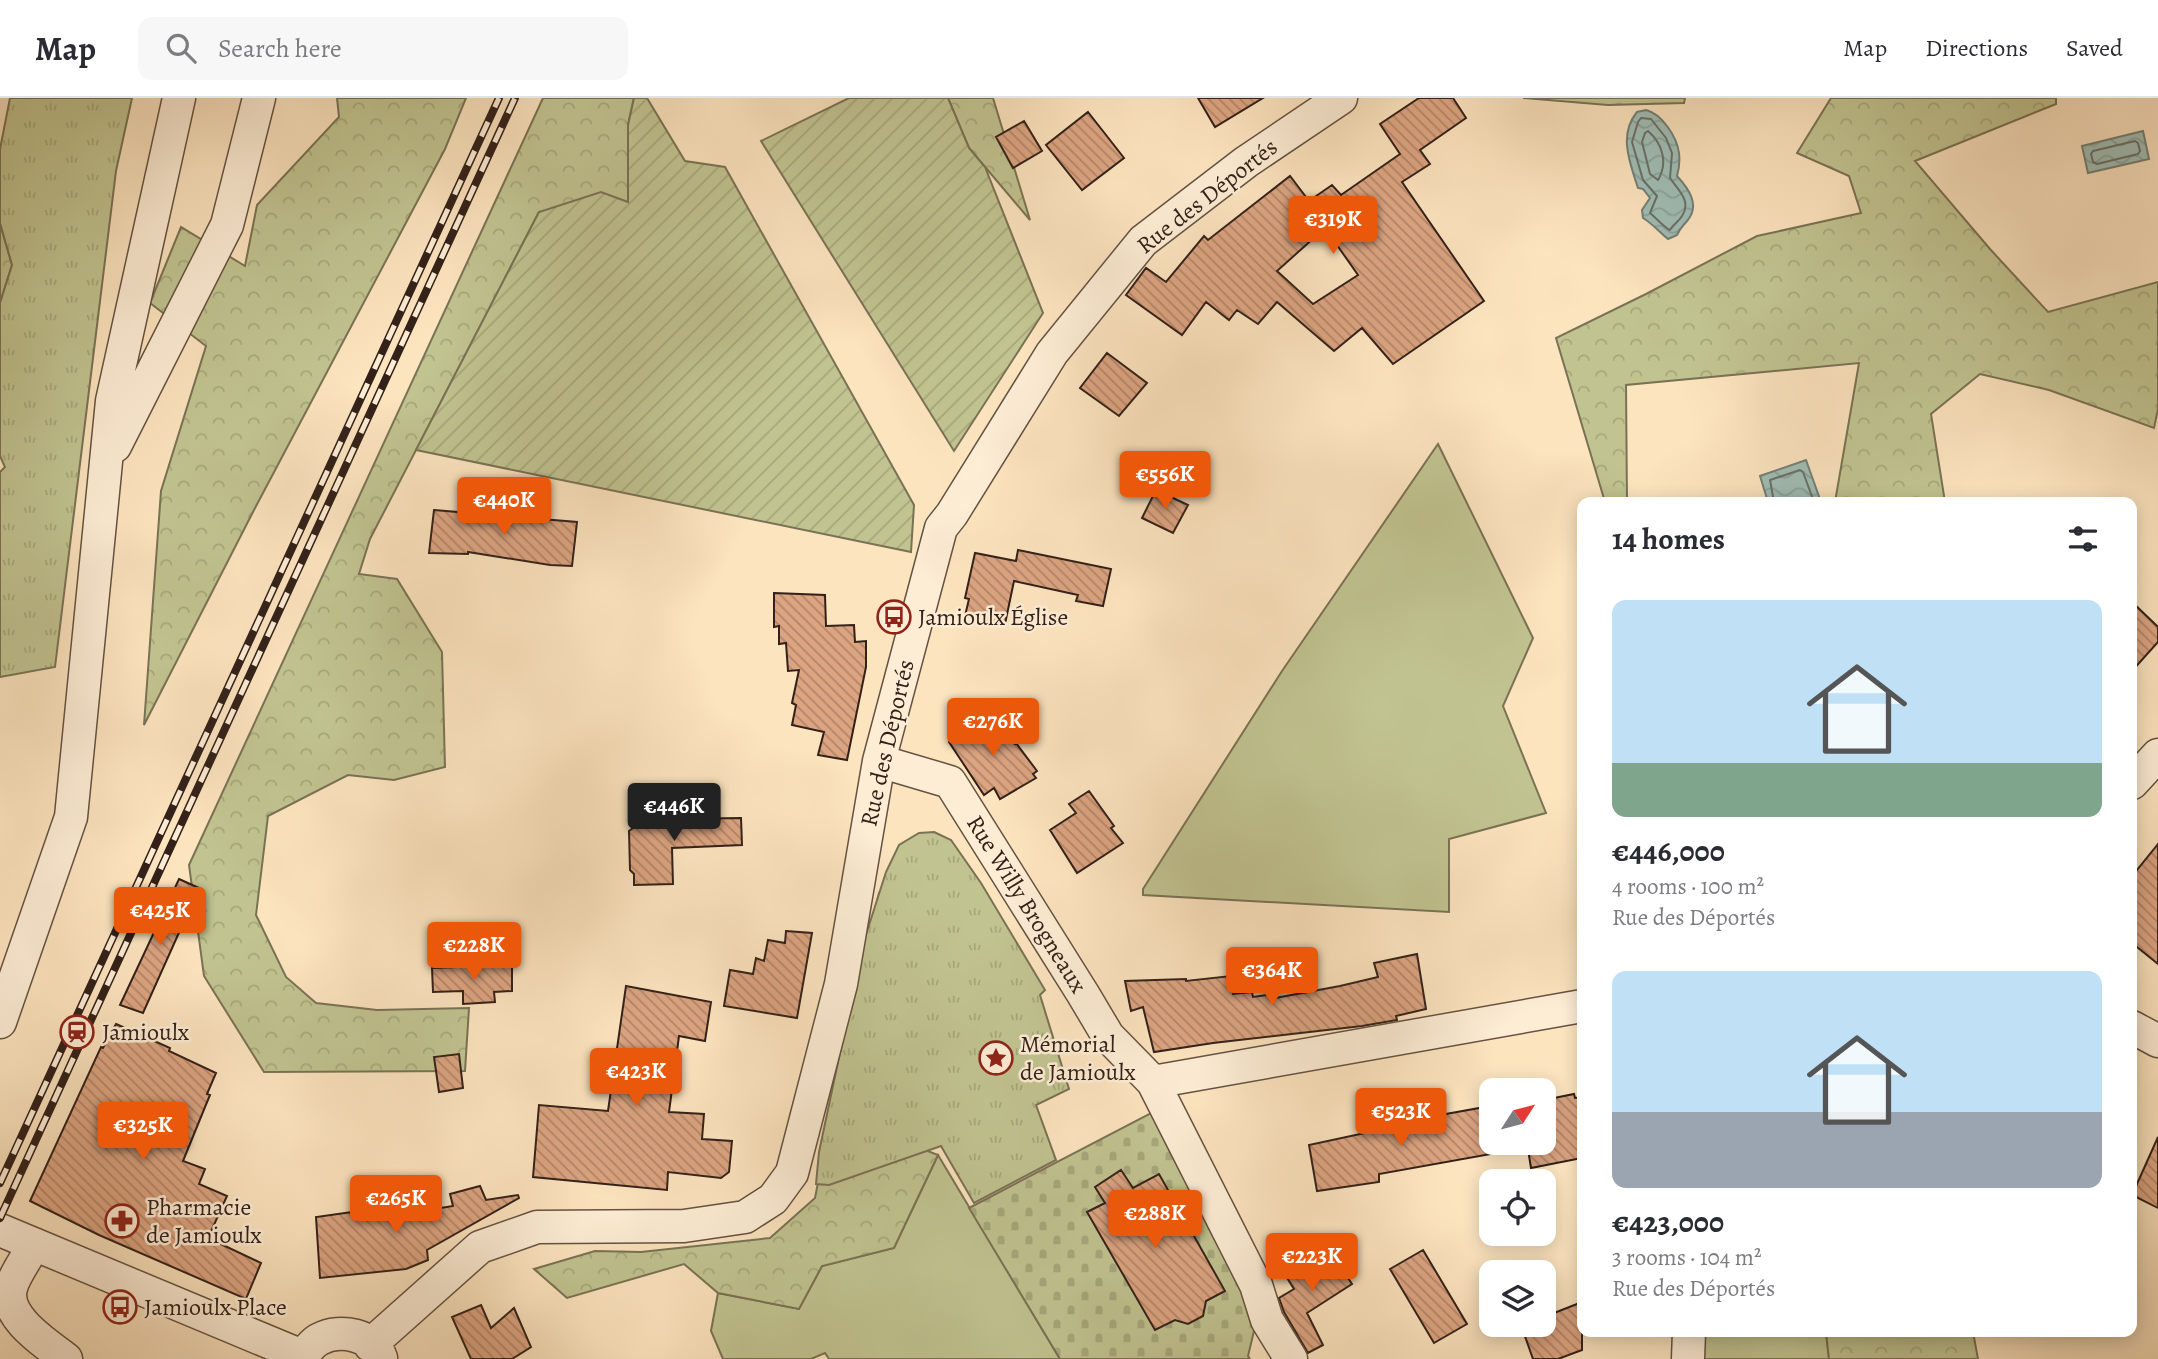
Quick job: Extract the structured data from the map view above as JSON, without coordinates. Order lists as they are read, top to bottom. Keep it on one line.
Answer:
{"streets":{"street":["Rue des Déportés","Rue Willy Brogneaux"]},"crossings":[["Rue des Déportés","Rue Willy Brogneaux"]],"places":{"bus stop":["Jamioulx Église","Jamioulx Place"],"station":["Jamioulx"],"place":["Mémorial de Jamioulx"],"pharmacy":["Pharmacie de Jamioulx"]},"north":"top right","page":{"header":"Map","search":"Search here","nav":["Map","Directions","Saved"],"price":["€319K","€556K","€440K","€276K","€446K","€425K","€228K","€364K","€423K","€523K","€325K","€265K","€288K","€223K"],"heading":"14 homes","list":[{"name":"€446,000","note":"4 rooms · 100 m² · Rue des Déportés"},{"name":"€423,000","note":"3 rooms · 104 m² · Rue des Déportés"}]}}
